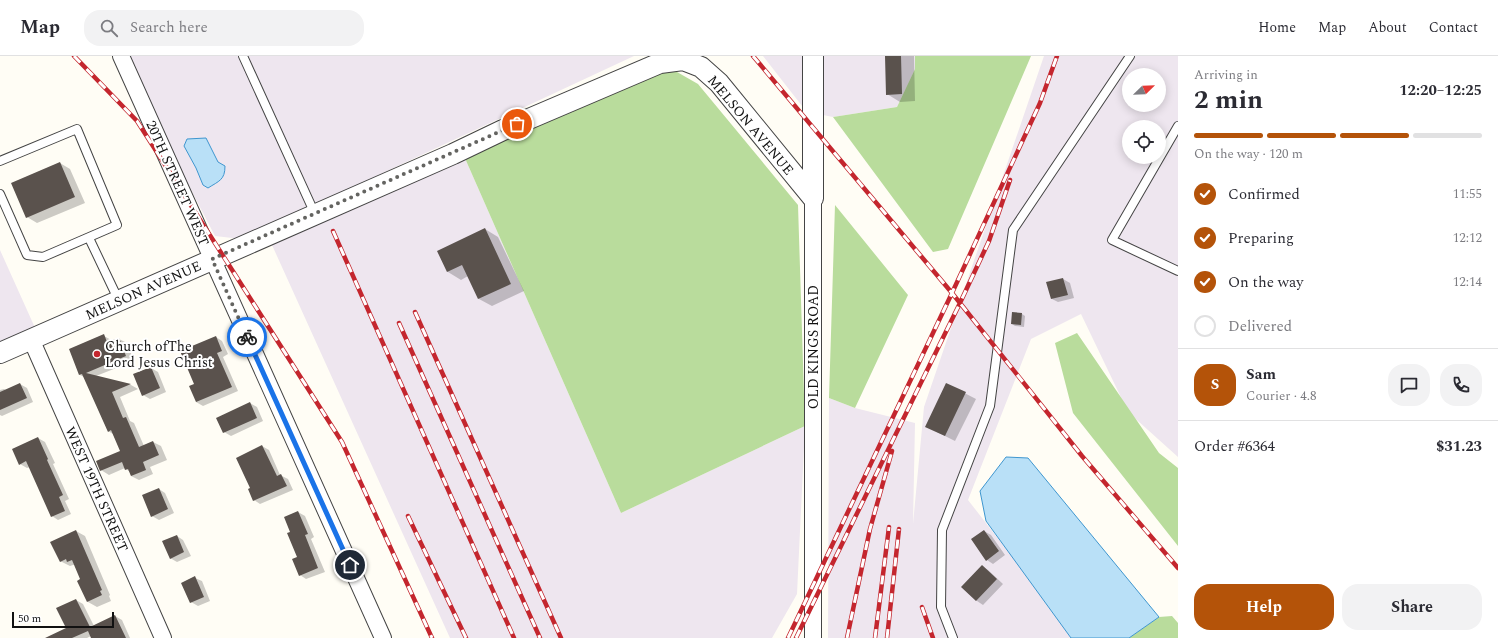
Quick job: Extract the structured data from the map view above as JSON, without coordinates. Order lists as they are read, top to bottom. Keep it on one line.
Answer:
{"streets":{"street":["MELSON AVENUE","20TH STREET WEST","OLD KINGS ROAD","WEST 19TH STREET"]},"crossings":[["MELSON AVENUE","20TH STREET WEST"],["MELSON AVENUE","OLD KINGS ROAD"],["MELSON AVENUE","WEST 19TH STREET"]],"places":["Church ofThe Lord Jesus Christ"],"scale_bar":"50 m","north":"top right","page":{"header":"Map","search":"Search here","nav":["Home","Map","About","Contact"],"heading":["2 min","Arriving in","12:20–12:25"],"panel":["Sam","Courier · 4.8","Order #6364","$31.23"],"bar":"On the way · 120 m","list":[["Confirmed","11:55"],["Preparing","12:12"],["On the way","12:14"],"Delivered"],"round":"S","buttons":["Help","Share"],"scale":"50 m"}}
